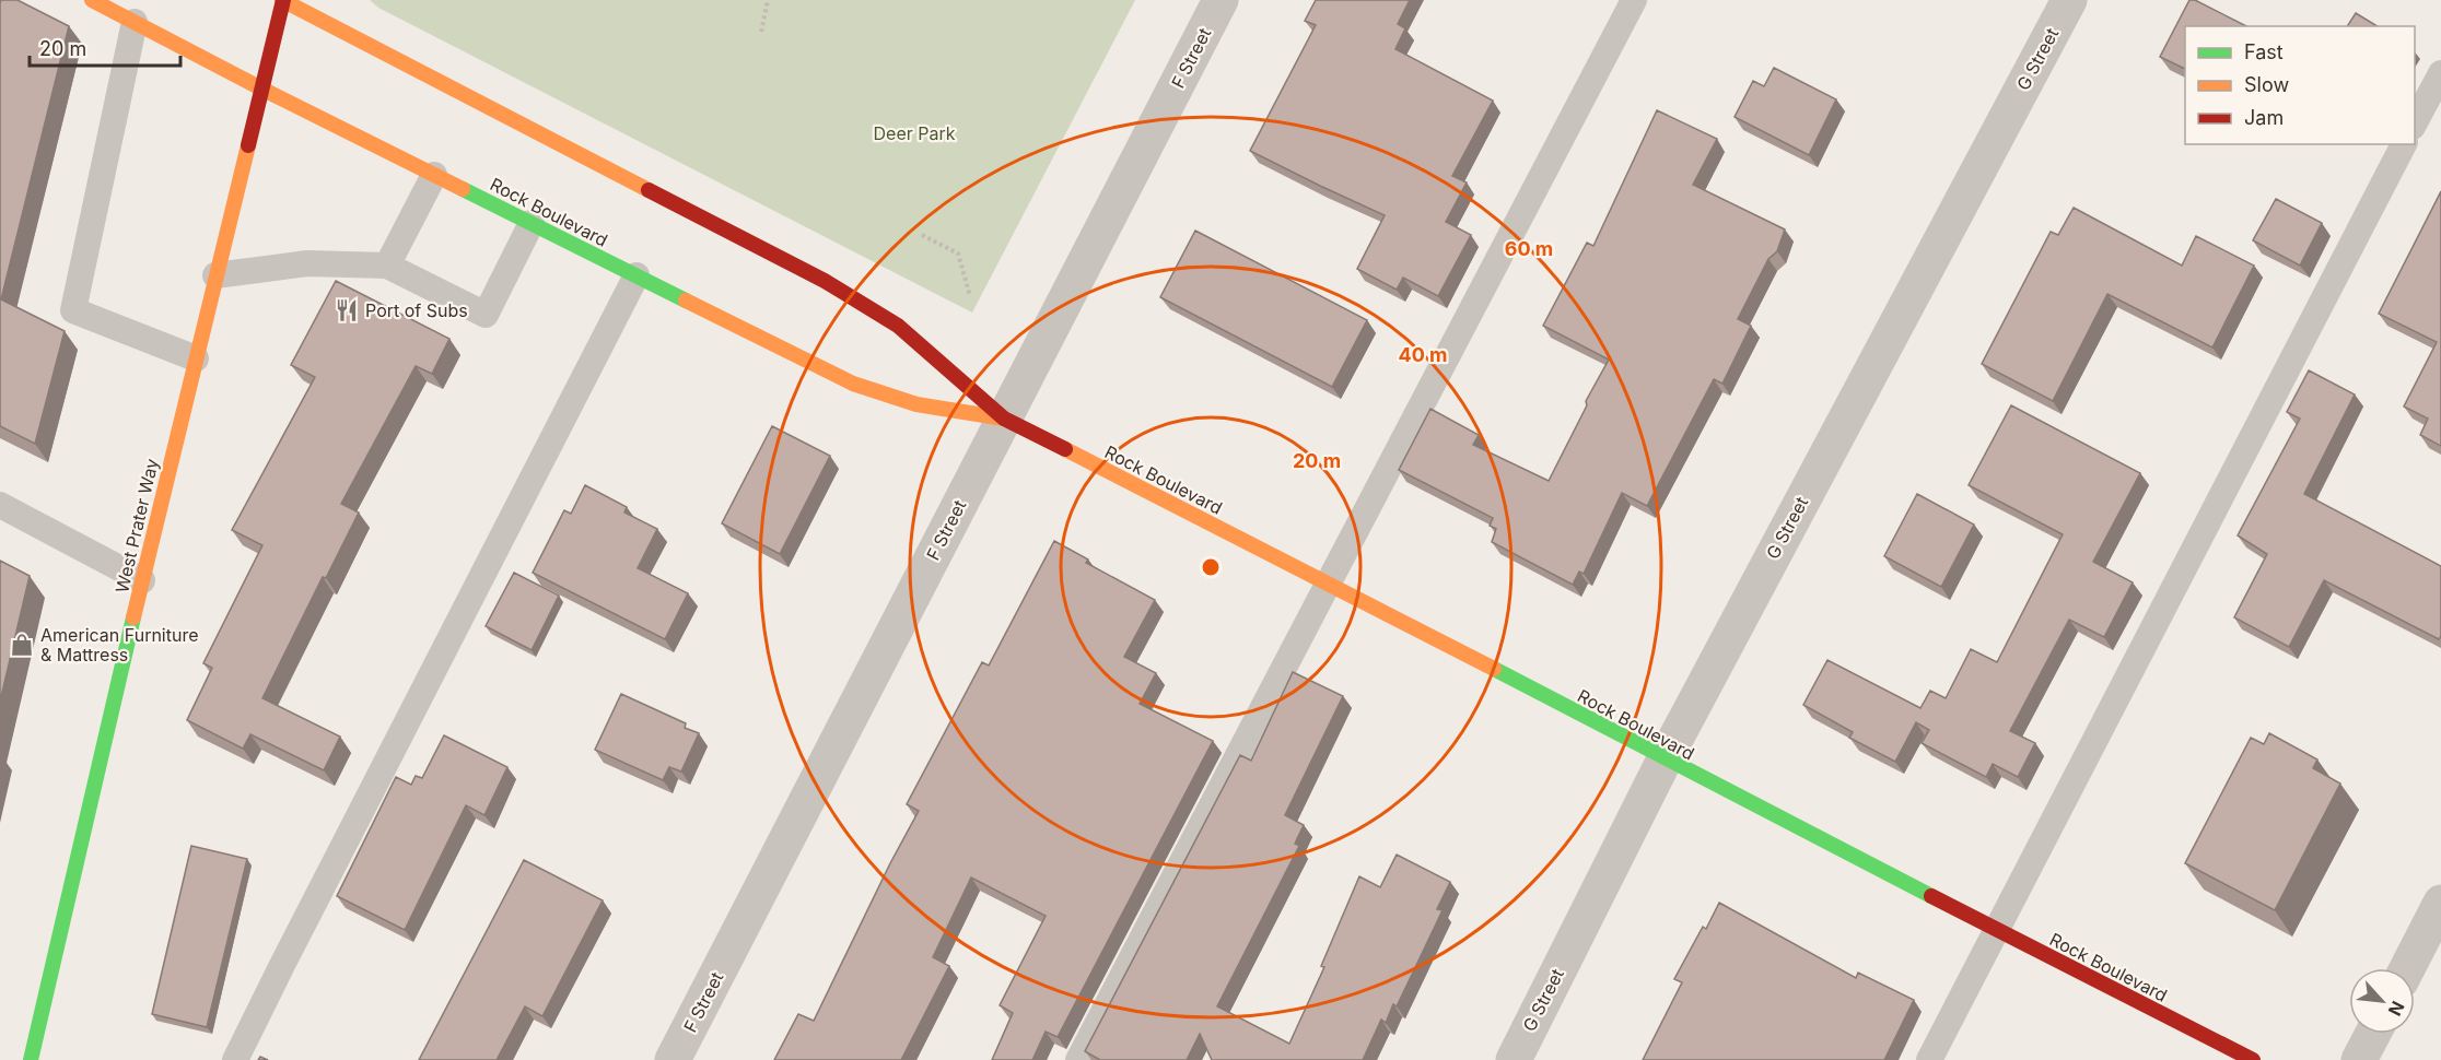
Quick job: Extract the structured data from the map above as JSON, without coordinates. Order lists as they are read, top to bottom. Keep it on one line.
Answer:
{"streets":{"main road":["Rock Boulevard","West Prater Way"],"street":["F Street","G Street"]},"crossings":[["F Street","Rock Boulevard"],["G Street","Rock Boulevard"],["Rock Boulevard","West Prater Way"]],"parks":["Deer Park"],"places":{"restaurant":["Port of Subs"],"shop":["American Furniture & Mattress"]},"legend":["Fast","Slow","Jam"],"scale_bar":"20 m","north":"bottom right","rings":["60 m","40 m","20 m"]}
